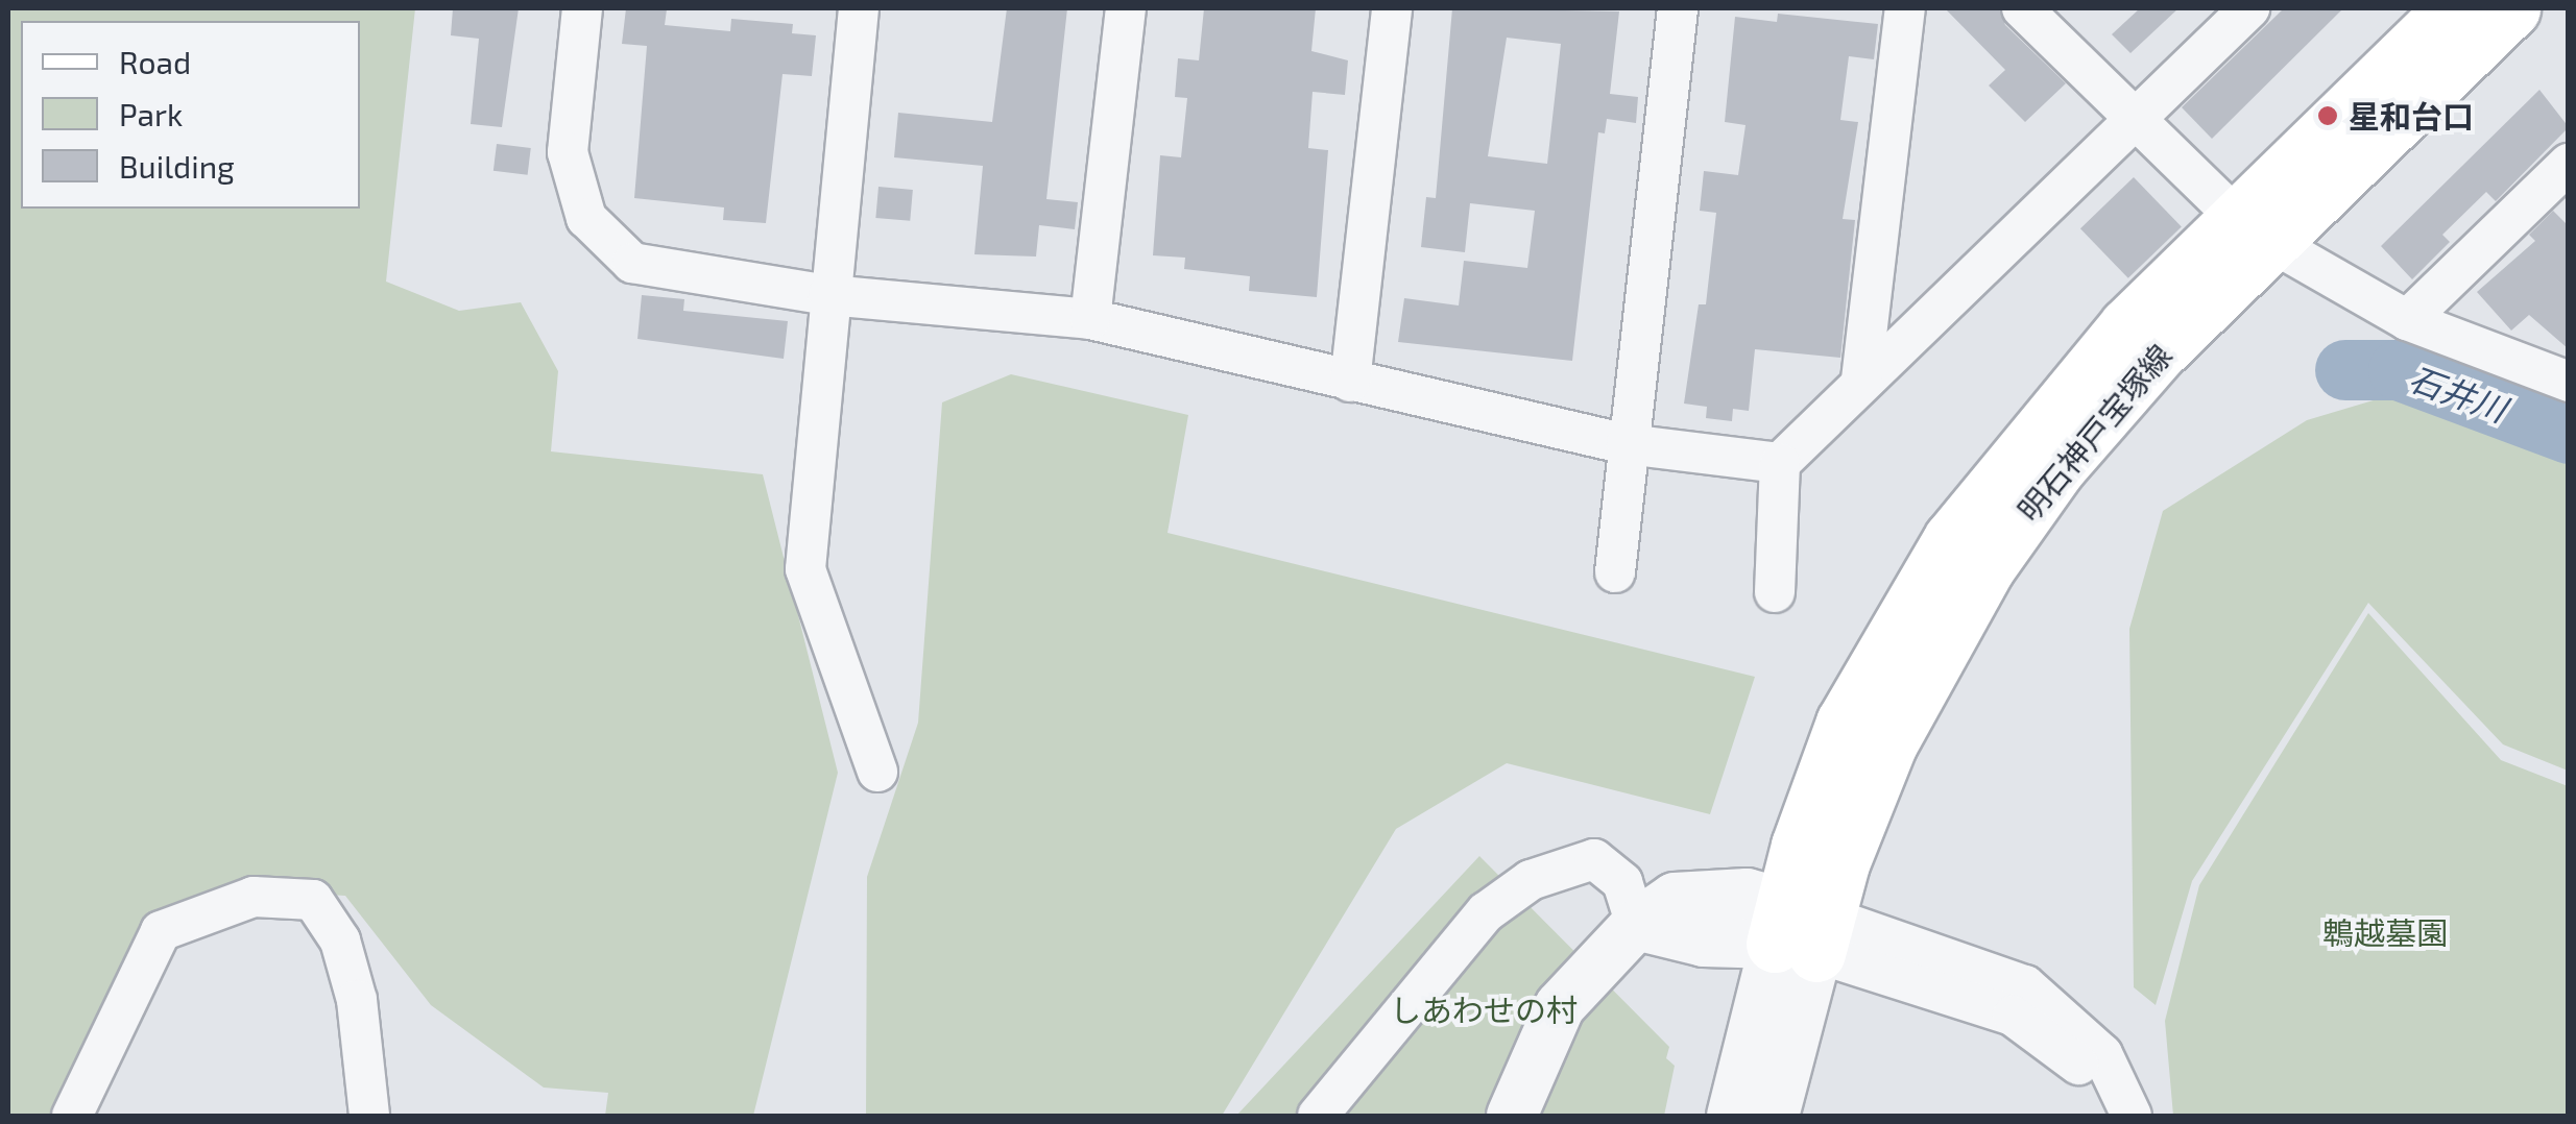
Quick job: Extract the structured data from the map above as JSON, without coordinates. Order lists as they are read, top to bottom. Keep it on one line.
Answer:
{"streets":{"main road":["明石神戸宝塚線"]},"water":["石井川"],"parks":["鵯越墓園","しあわせの村"],"places":["星和台口"],"legend":["Road","Park","Building"]}
